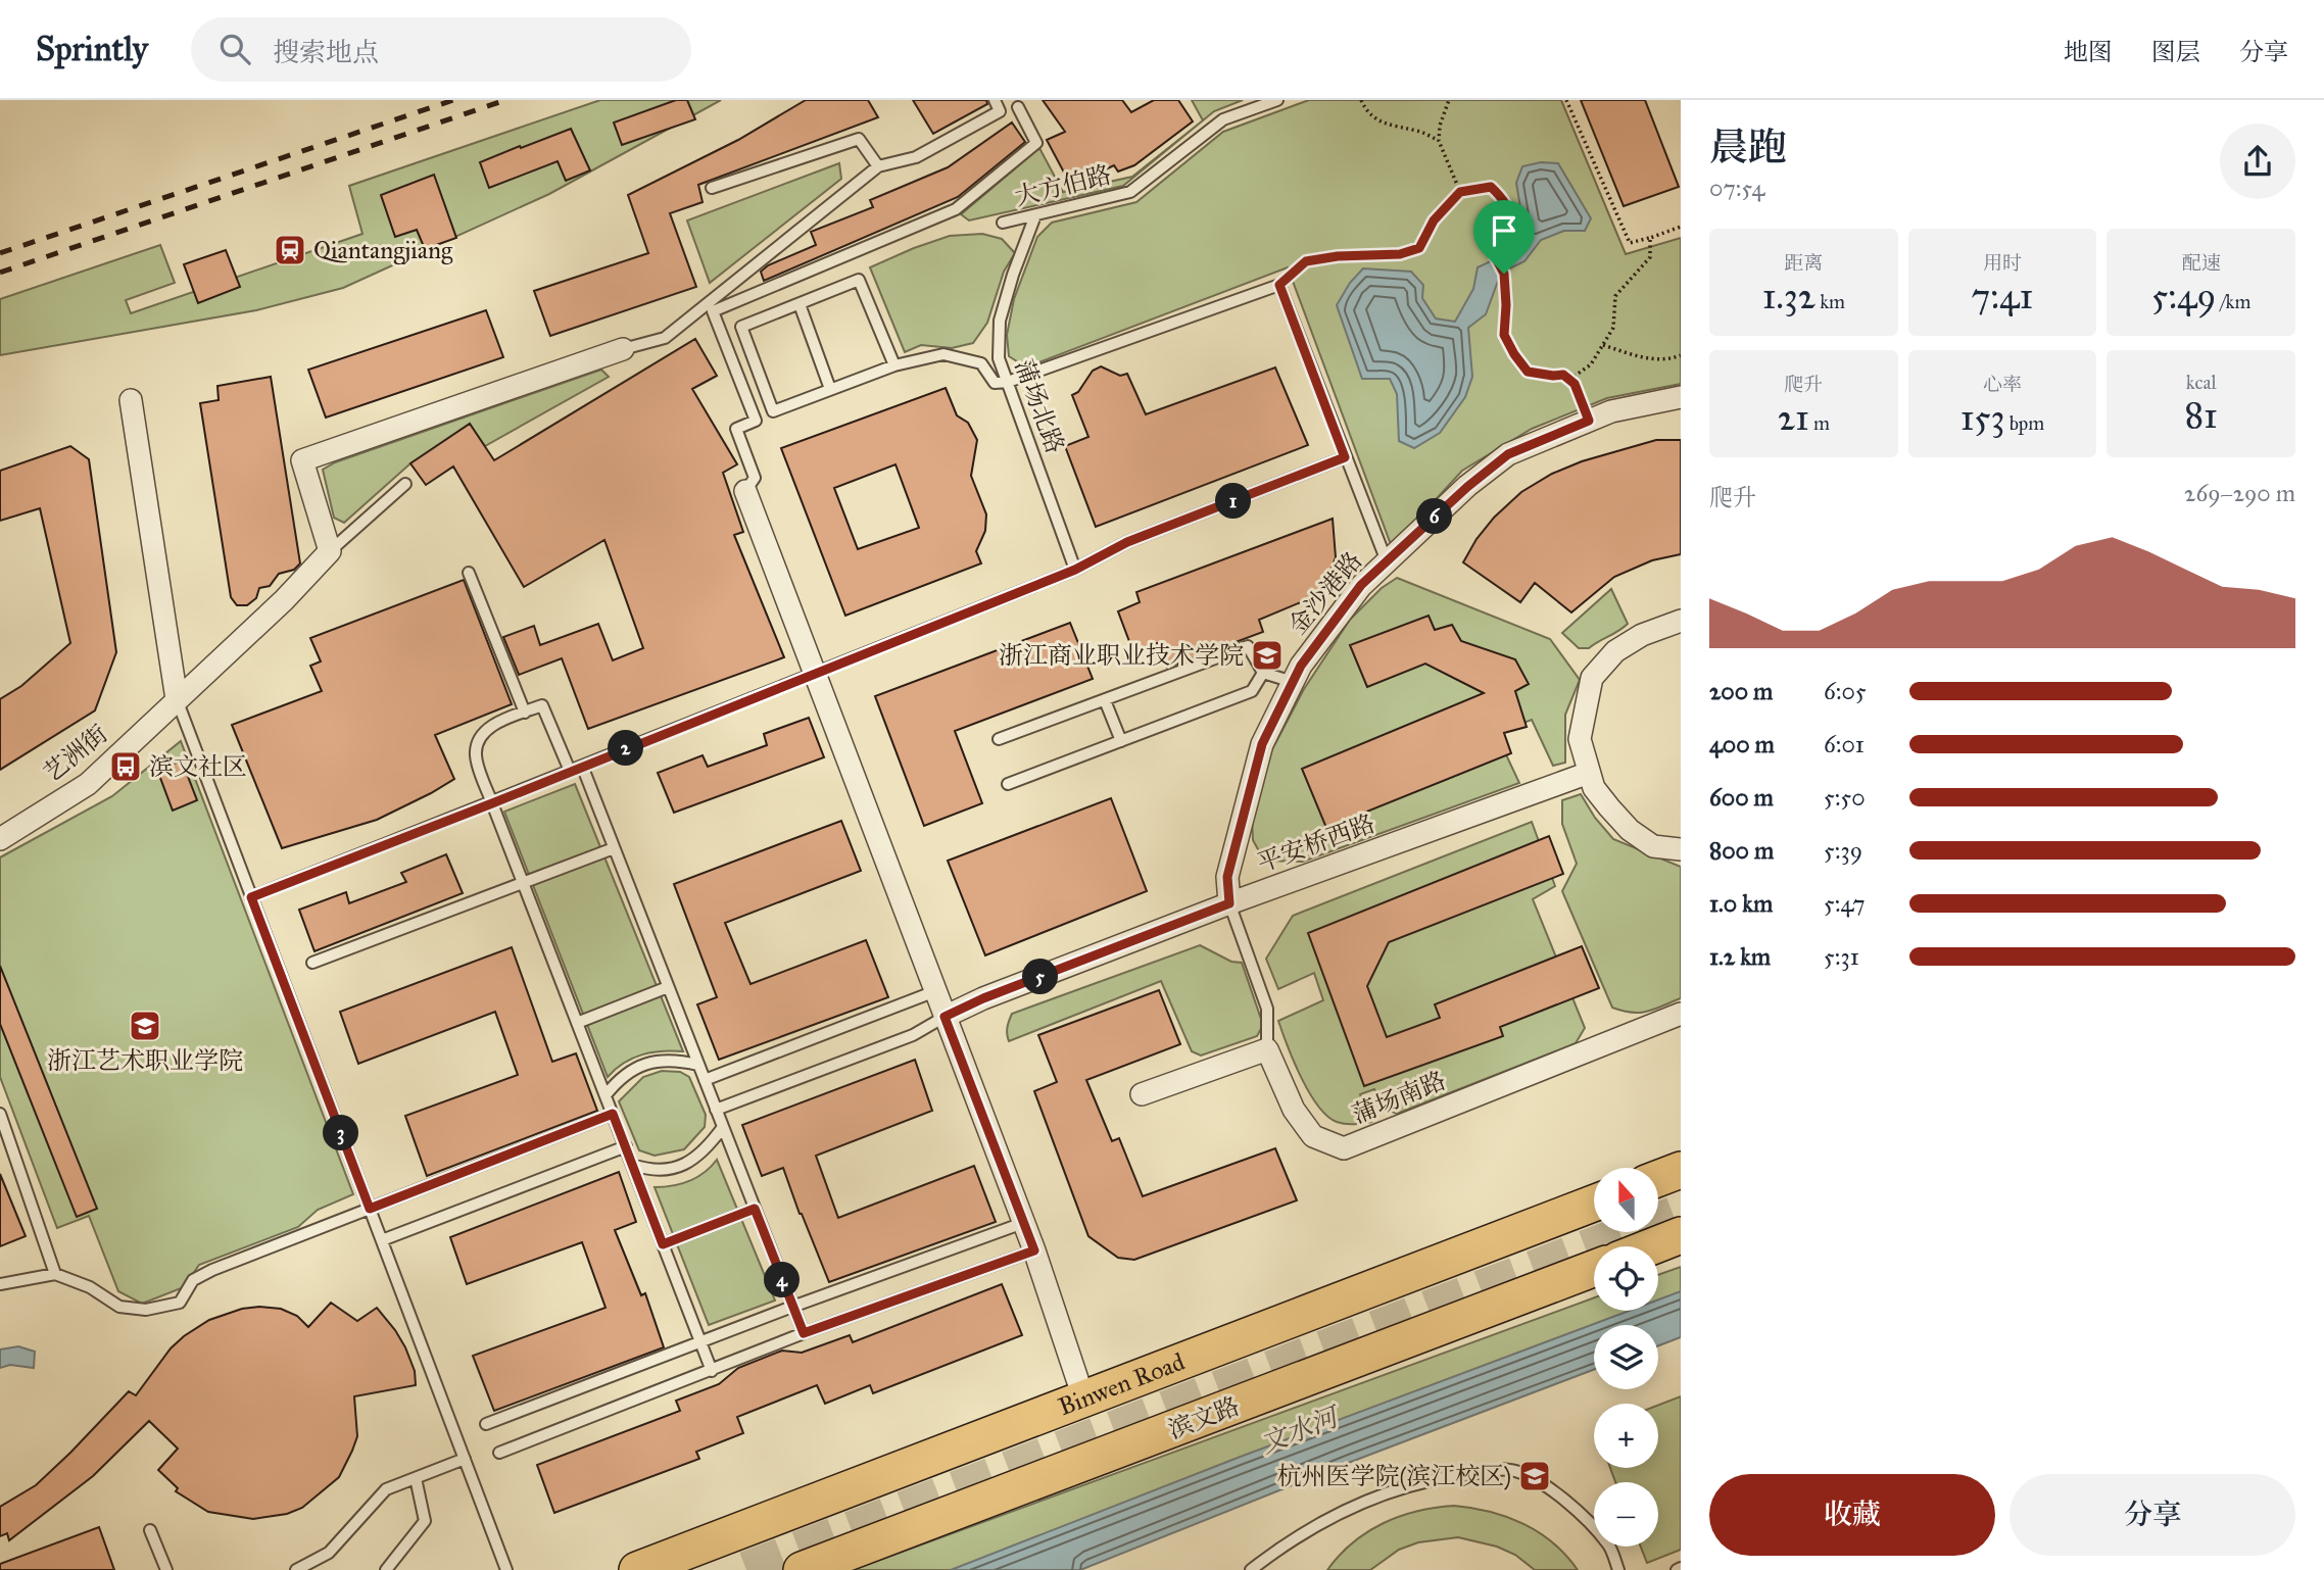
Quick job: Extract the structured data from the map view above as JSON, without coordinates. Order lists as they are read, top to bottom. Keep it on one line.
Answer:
{"streets":{"main road":["Binwen Road","滨文路"],"street":["金沙港路","艺洲街","平安桥西路","蒲场南路"],"lane":["大方伯路","蒲场北路"]},"crossings":[["大方伯路","蒲场北路"],["金沙港路","平安桥西路"]],"water":["文水河"],"places":{"station":["Qiantangjiang"],"school or university":["浙江商业职业技术学院","浙江艺术职业学院","杭州医学院(滨江校区)"],"bus stop":["滨文社区"]},"north":"top","page":{"header":"Sprintly","search":"搜索地点","nav":["地图","图层","分享"],"heading":["晨跑","07:54"],"stats":[["距离","1.32 km"],["用时","7:41"],["配速","5:49 /km"],["爬升","21 m"],["心率","153 bpm"],["kcal","81"]],"chart":["爬升","269–290 m"],"pins":["1","6","2","5","3","4"],"list":[{"name":"200 m","note":"6:05"},{"name":"400 m","note":"6:01"},{"name":"600 m","note":"5:50"},{"name":"800 m","note":"5:39"},{"name":"1.0 km","note":"5:47"},{"name":"1.2 km","note":"5:31"}],"map_buttons":["+","−"],"buttons":["收藏","分享"]}}
